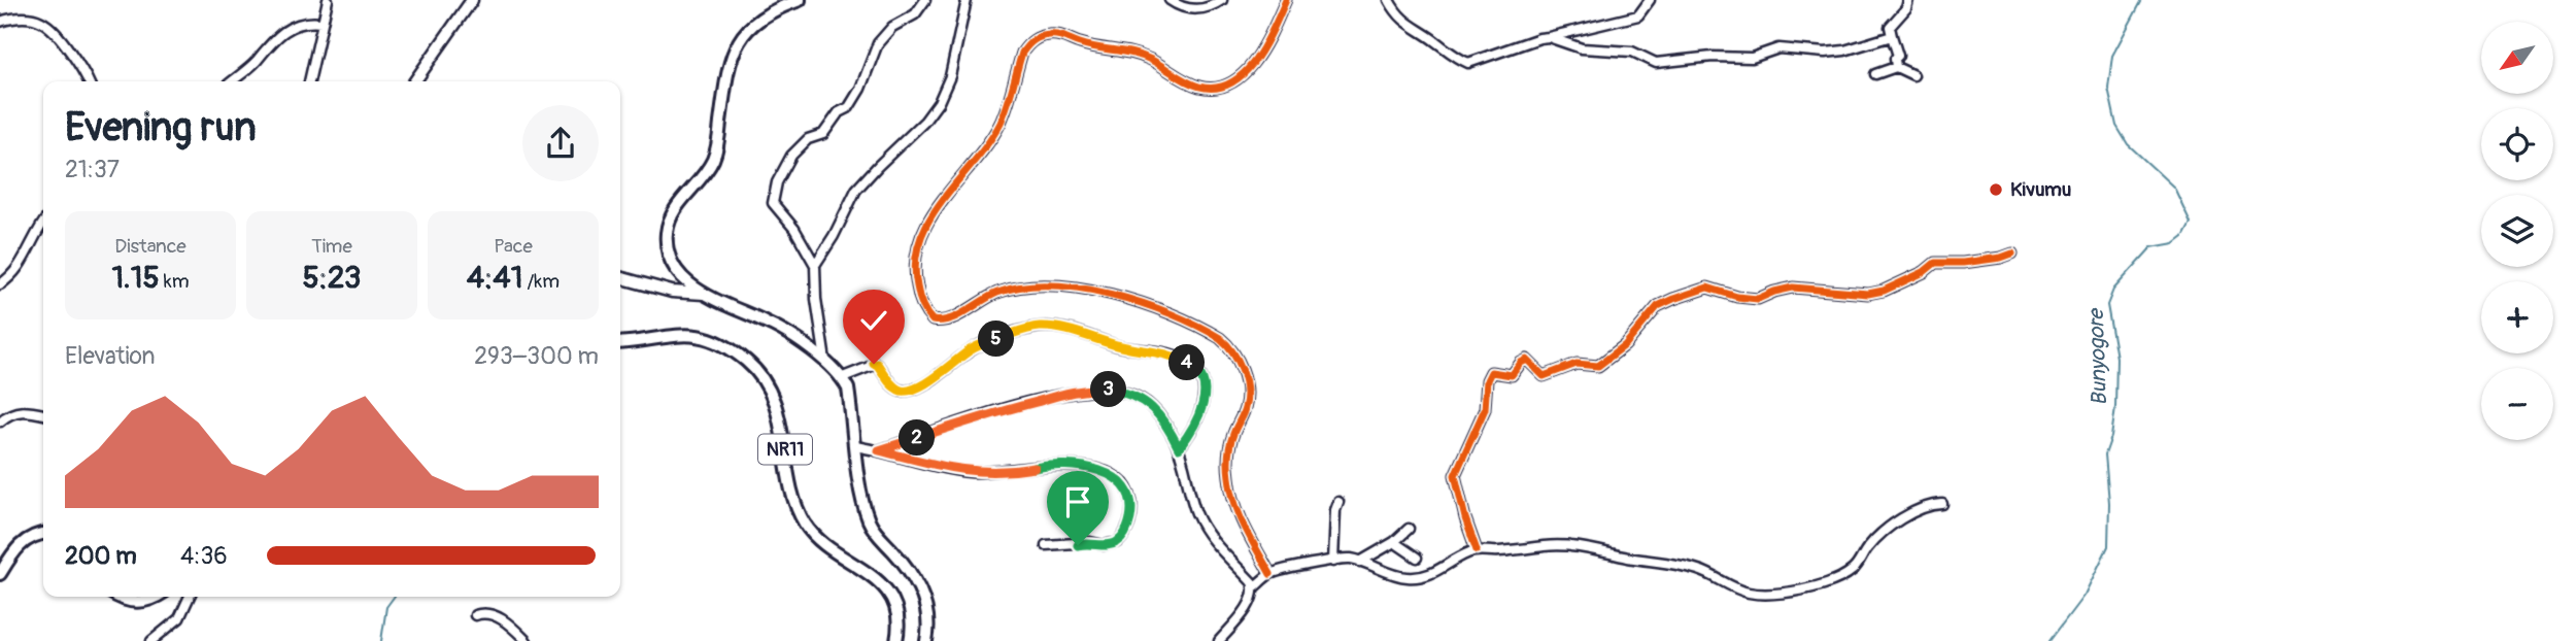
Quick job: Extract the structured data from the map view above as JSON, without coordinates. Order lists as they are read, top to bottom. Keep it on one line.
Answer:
{"streets":{"highway":["NR11"]},"water":["Bunyogore"],"places":["Kivumu"],"north":"bottom left","page":{"map_buttons":["+","−"],"heading":["Evening run","21:37"],"stats":[["Distance","1.15 km"],["Time","5:23"],["Pace","4:41 /km"]],"pins":["5","4","3","2"],"chart":["Elevation","293–300 m"],"list":[{"name":"200 m","note":"4:36"}]}}
